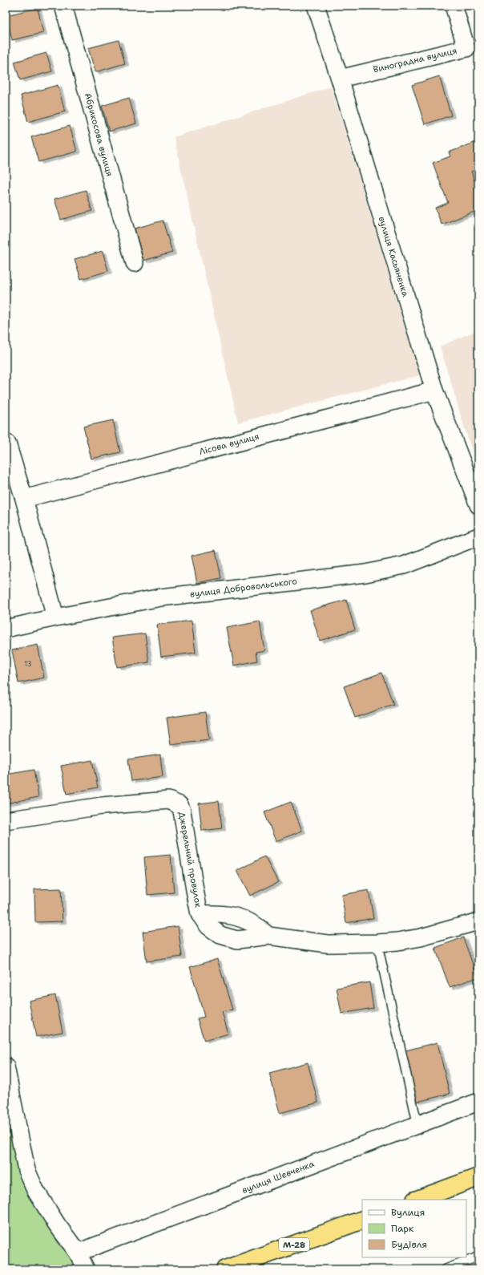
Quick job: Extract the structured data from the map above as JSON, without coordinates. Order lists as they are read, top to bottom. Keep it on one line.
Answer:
{"streets":{"highway":["М-28"],"street":["Виноградна вулиця","Абрикосова вулиця","вулиця Касьяненка","Лісова вулиця","вулиця Добровольського","Джерельний провулок","вулиця Шевченка"]},"crossings":[["Виноградна вулиця","вулиця Касьяненка"],["вулиця Касьяненка","Лісова вулиця"]],"house_numbers":["13"],"legend":["Вулиця","Парк","Будівля"]}
